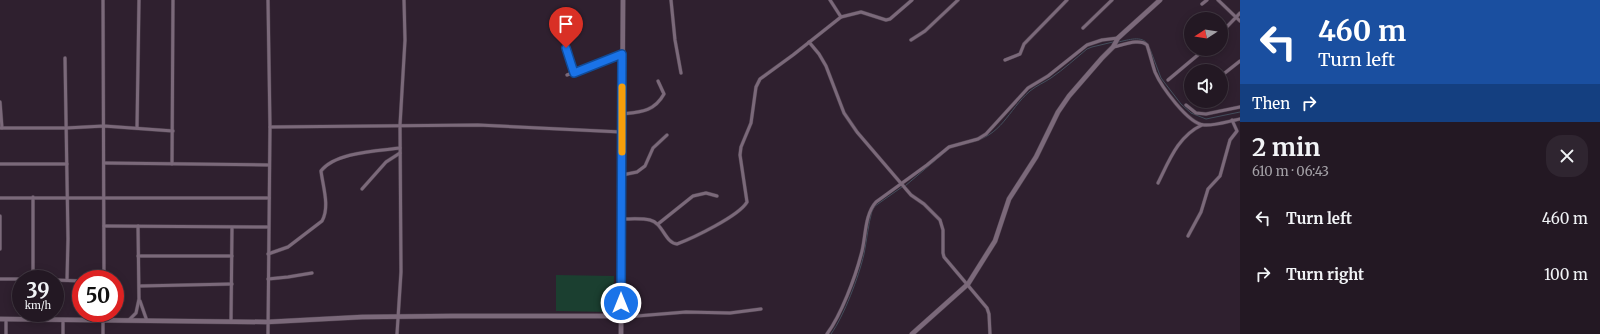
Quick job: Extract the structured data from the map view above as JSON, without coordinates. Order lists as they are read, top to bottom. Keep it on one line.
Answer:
{"north":"left","page":{"turn":["460 m","Turn left"],"then":"Then","heading":["2 min","610 m · 06:43"],"list":[{"name":"Turn left","value":"460 m"},{"name":"Turn right","value":"100 m"}],"speed":"39 km/h","limit":"50"}}
